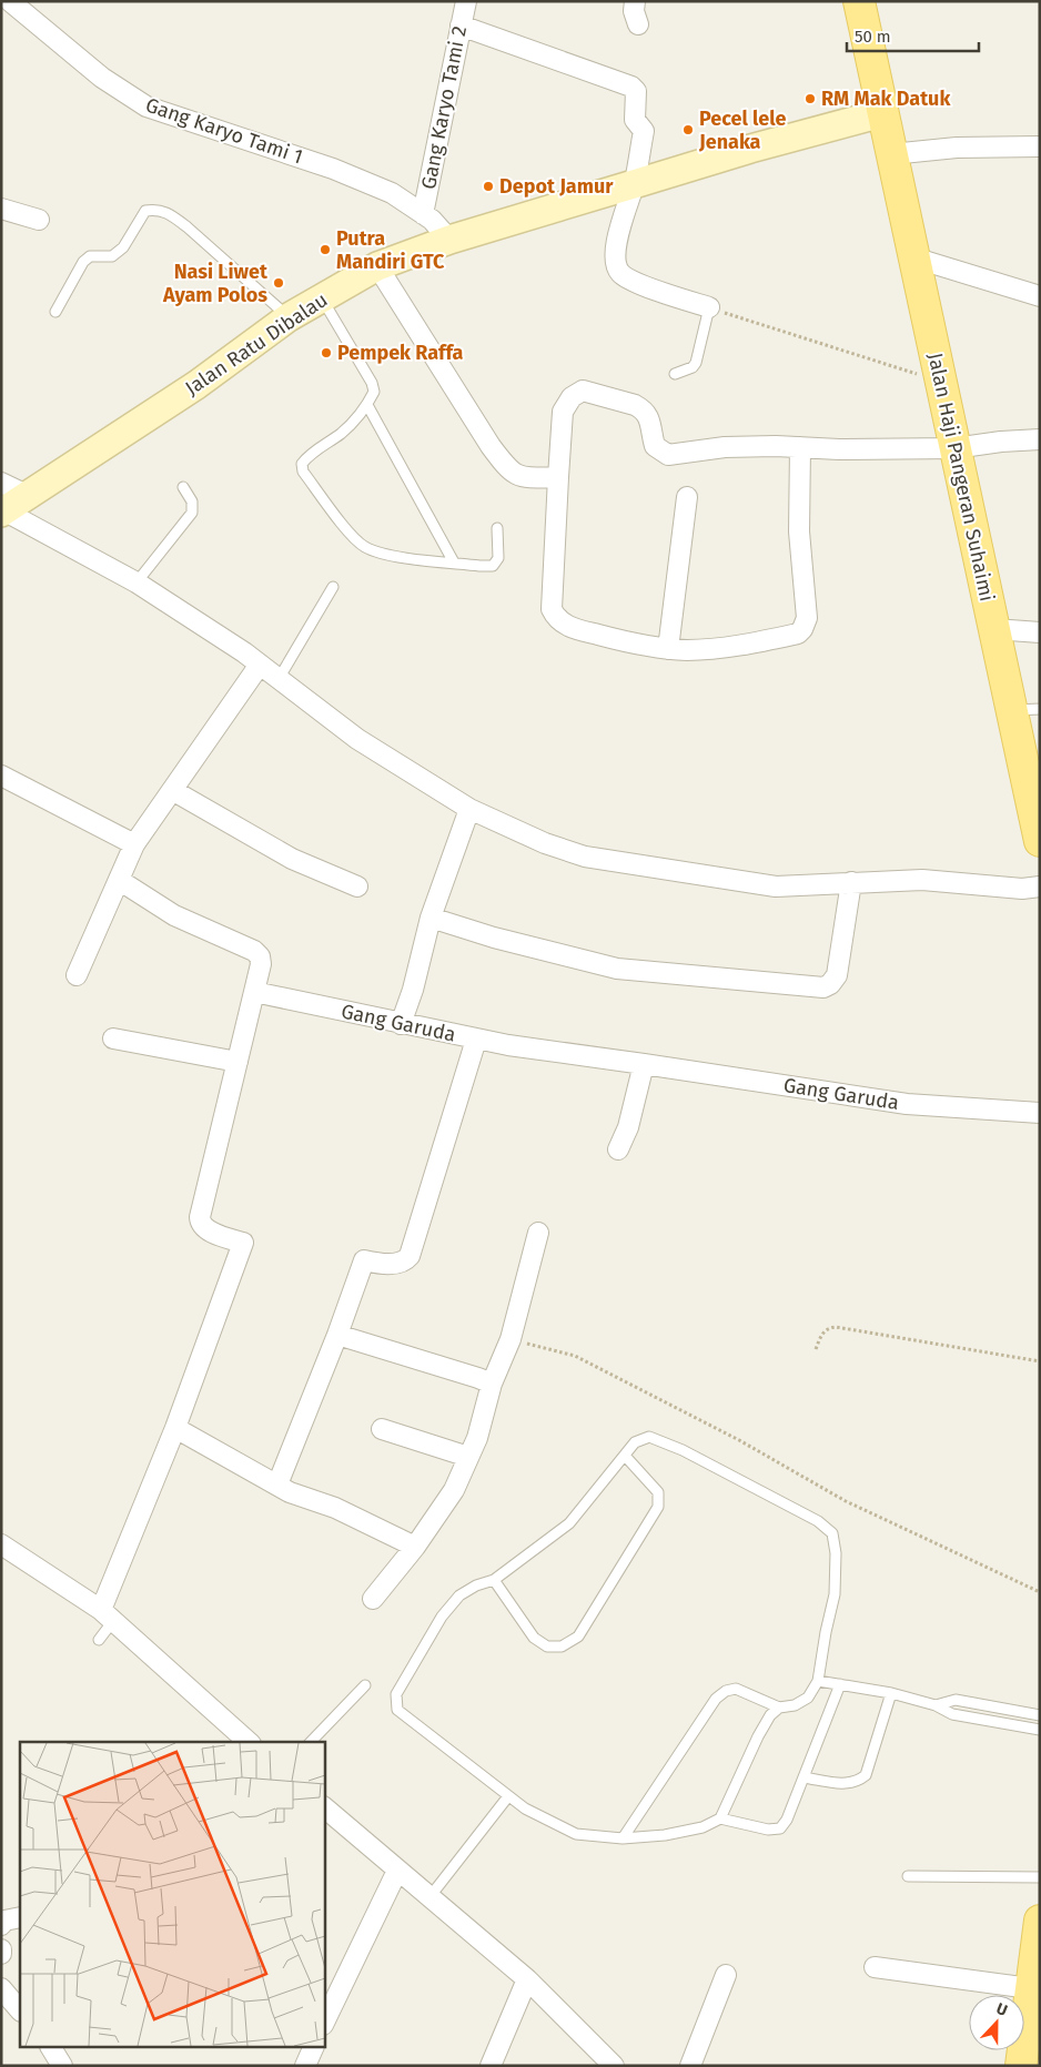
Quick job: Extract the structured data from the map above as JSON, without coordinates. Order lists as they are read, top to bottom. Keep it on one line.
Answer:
{"streets":{"main road":["Jalan Ratu Dibalau","Jalan Haji Pangeran Suhaimi"],"street":["Gang Karyo Tami 2","Gang Karyo Tami 1","Gang Garuda"]},"crossings":[["Gang Karyo Tami 2","Gang Karyo Tami 1"],["Gang Karyo Tami 1","Jalan Ratu Dibalau"],["Jalan Ratu Dibalau","Jalan Haji Pangeran Suhaimi"]],"places":["RM Mak Datuk","Pecel lele Jenaka","Depot Jamur","Putra Mandiri GTC","Nasi Liwet Ayam Polos","Pempek Raffa"],"scale_bar":"50 m","north":"top"}
